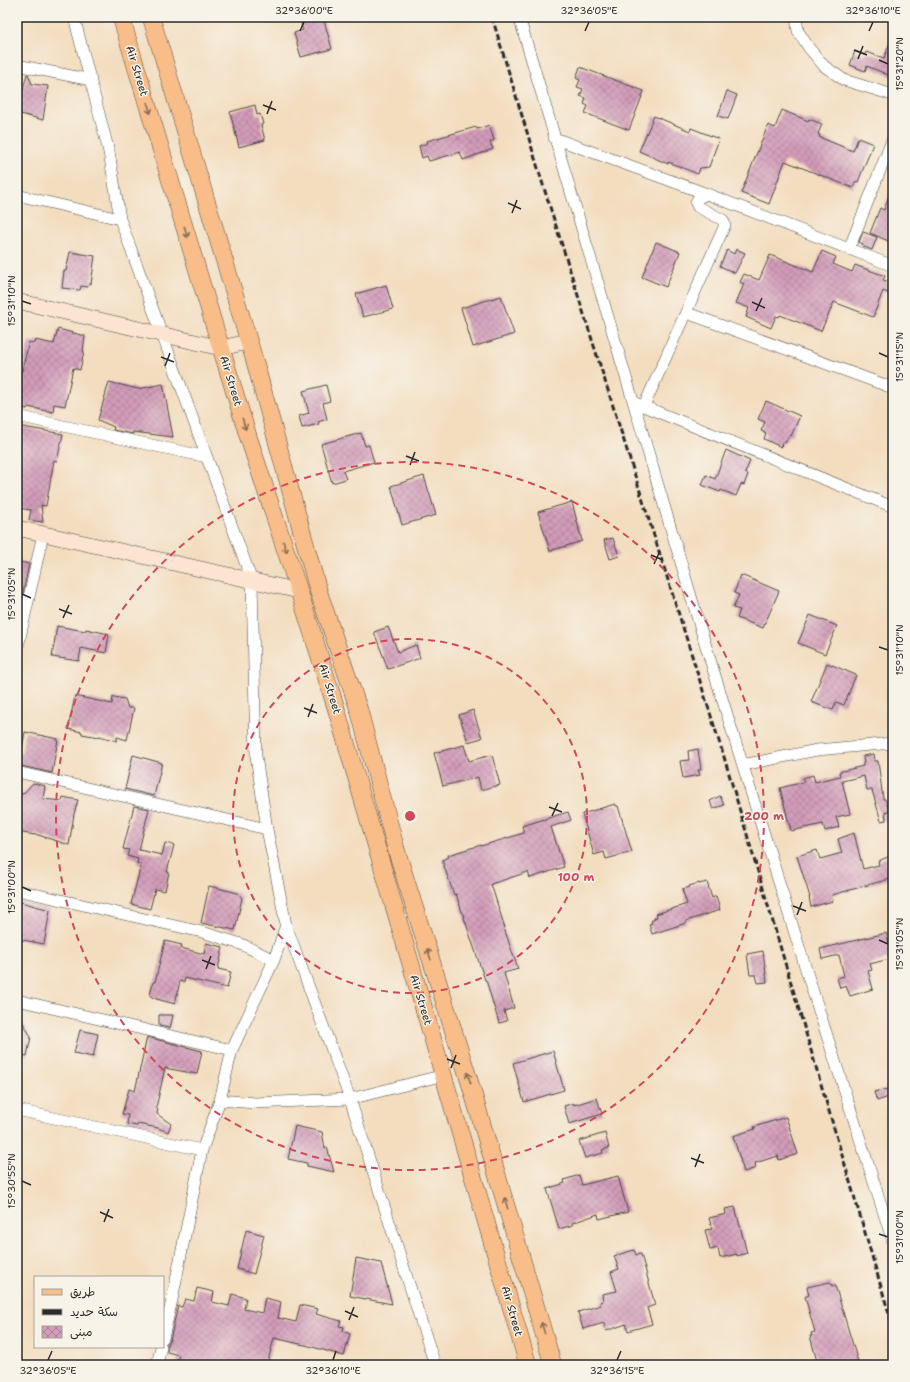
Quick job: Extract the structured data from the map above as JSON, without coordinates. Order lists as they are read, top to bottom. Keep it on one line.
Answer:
{"streets":{"main road":["Air Street"]},"legend":["طريق","سكة حديد","مبنى"],"coordinates":["32°36'00\"E","32°36'05\"E","32°36'10\"E","15°31'20\"N","15°31'10\"N","15°31'15\"N","15°31'05\"N","15°31'00\"N","15°30'55\"N","32°36'15\"E"],"rings":["200 m","100 m"]}
